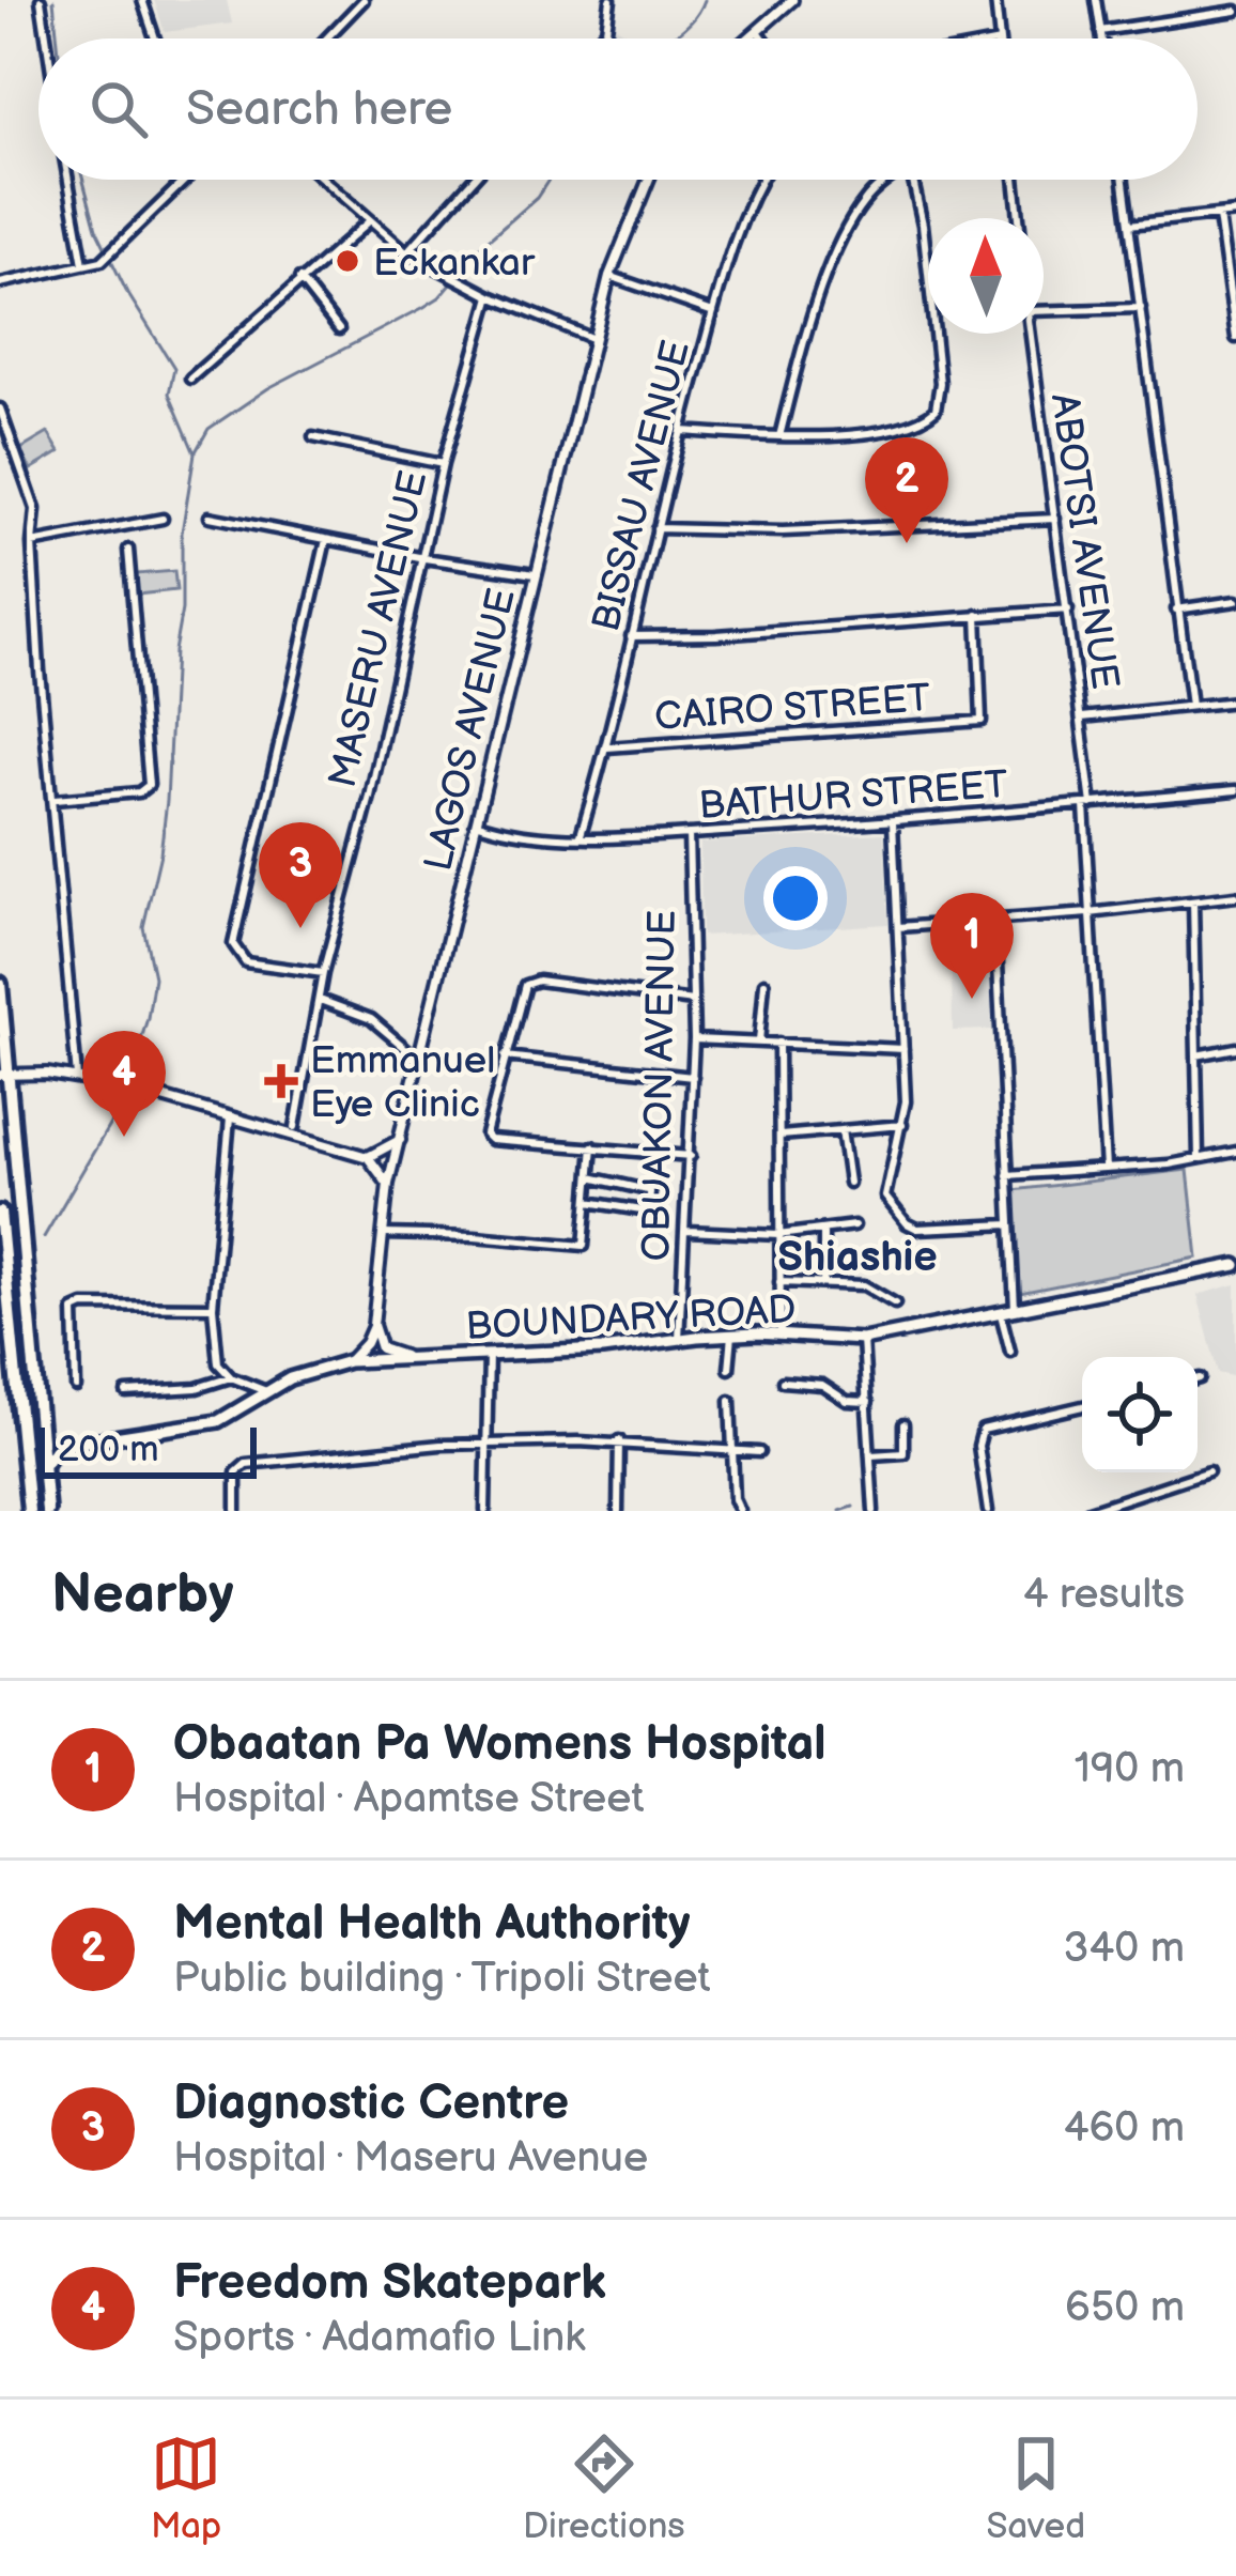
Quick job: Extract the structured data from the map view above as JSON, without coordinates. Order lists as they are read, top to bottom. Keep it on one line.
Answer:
{"streets":{"main road":["BOUNDARY ROAD"],"street":["BISSAU AVENUE","ABOTSI AVENUE","MASERU AVENUE","CAIRO STREET","LAGOS AVENUE","BATHUR STREET","OBUAKON AVENUE"]},"crossings":[["BISSAU AVENUE","CAIRO STREET"],["BISSAU AVENUE","BATHUR STREET"],["ABOTSI AVENUE","BATHUR STREET"],["LAGOS AVENUE","BATHUR STREET"],["LAGOS AVENUE","BOUNDARY ROAD"],["BATHUR STREET","OBUAKON AVENUE"],["OBUAKON AVENUE","BOUNDARY ROAD"]],"districts":["Shiashie"],"places":{"other":["Eckankar"],"health":["Emmanuel Eye Clinic"]},"scale_bar":"200 m","north":"top","page":{"search":"Search here","pins":["2","3","1","4"],"scale":"200 m","heading":["Nearby","4 results"],"list":[{"mark":"1","name":"Obaatan Pa Womens Hospital","note":"Hospital · Apamtse Street","value":"190 m"},{"mark":"2","name":"Mental Health Authority","note":"Public building · Tripoli Street","value":"340 m"},{"mark":"3","name":"Diagnostic Centre","note":"Hospital · Maseru Avenue","value":"460 m"},{"mark":"4","name":"Freedom Skatepark","note":"Sports · Adamafio Link","value":"650 m"}],"nav":["Map","Directions","Saved"]}}
